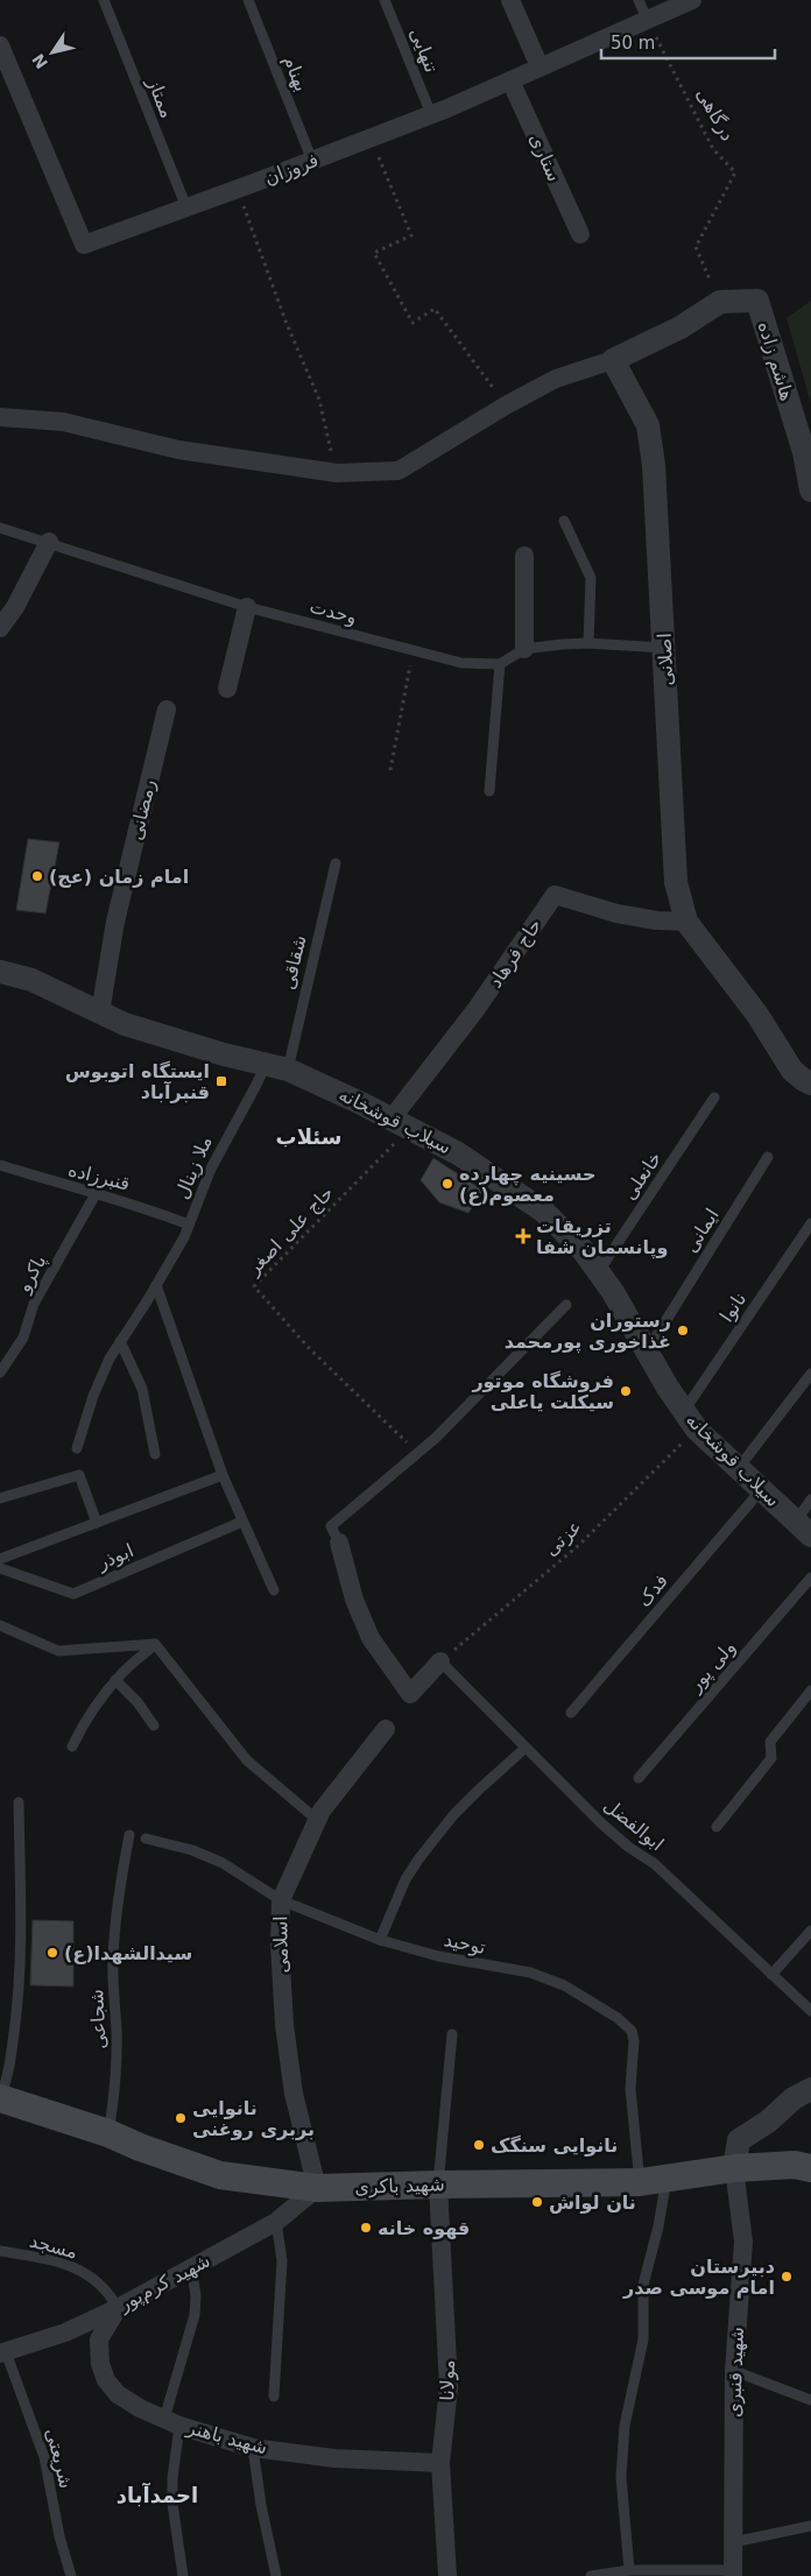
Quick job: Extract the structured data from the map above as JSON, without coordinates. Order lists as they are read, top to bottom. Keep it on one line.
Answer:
{"streets":{"main road":["شهید باکری"],"street":["ستاری","فروزان","هاشم زاده","اصلانی","رمضانی","حاج فرهاد","سیلاب قوشخانه","اسلامی","شهید کرم‌پور","شهید قنبری","مولانا","شهید باهنر"],"lane":["تنهایی","بهنام","ممتاز","وحدت","شقاقی","ملا زینال","خانعلی","قنبرزاده","ایمانی","پاکرو","نانوا","ابوذر","فدک","ولی پور","ابوالفضل","توحید","شجاعی","مسجد","شریعتی"],"path":["درگاهی","حاج علی اصغر","عزتی"]},"crossings":[["تنهایی","فروزان"],["بهنام","فروزان"],["ممتاز","فروزان"],["درگاهی","فروزان"],["درگاهی","هاشم زاده"],["ستاری","فروزان"],["اصلانی","حاج فرهاد"],["رمضانی","سیلاب قوشخانه"],["حاج فرهاد","سیلاب قوشخانه"],["حاج فرهاد","حاج علی اصغر"],["شقاقی","سیلاب قوشخانه"],["شقاقی","ملا زینال"],["سیلاب قوشخانه","ملا زینال"],["سیلاب قوشخانه","خانعلی"],["سیلاب قوشخانه","حاج علی اصغر"],["سیلاب قوشخانه","ایمانی"],["سیلاب قوشخانه","نانوا"],["سیلاب قوشخانه","عزتی"],["سیلاب قوشخانه","فدک"],["ملا زینال","قنبرزاده"],["قنبرزاده","پاکرو"],["نانوا","عزتی"],["عزتی","ابوالفضل"],["توحید","اسلامی"],["توحید","شهید باکری"],["اسلامی","شهید باکری"],["اسلامی","شهید کرم‌پور"],["شجاعی","شهید باکری"],["شهید باکری","شهید کرم‌پور"],["شهید باکری","شهید قنبری"],["شهید باکری","مولانا"],["مسجد","شهید کرم‌پور"],["مسجد","شهید باهنر"],["شهید کرم‌پور","شهید باهنر"],["شهید کرم‌پور","شریعتی"],["مولانا","شهید باهنر"]],"districts":["سئلاب","احمدآباد"],"places":{"other":["امام زمان (عج)","حسینیه چهارده معصوم(ع)","رستوران غذاخوری پورمحمد","فروشگاه موتور سیکلت یاعلی","سیدالشهدا(ع)","نانوایی بربری روغنی","نانوایی سنگک","نان لواش","قهوه خانه","دبیرستان امام موسی صدر"],"transit":["ایستگاه اتوبوس قنبرآباد"],"health":["تزریقات وپانسمان شفا"]},"scale_bar":"50 m","north":"bottom left"}
